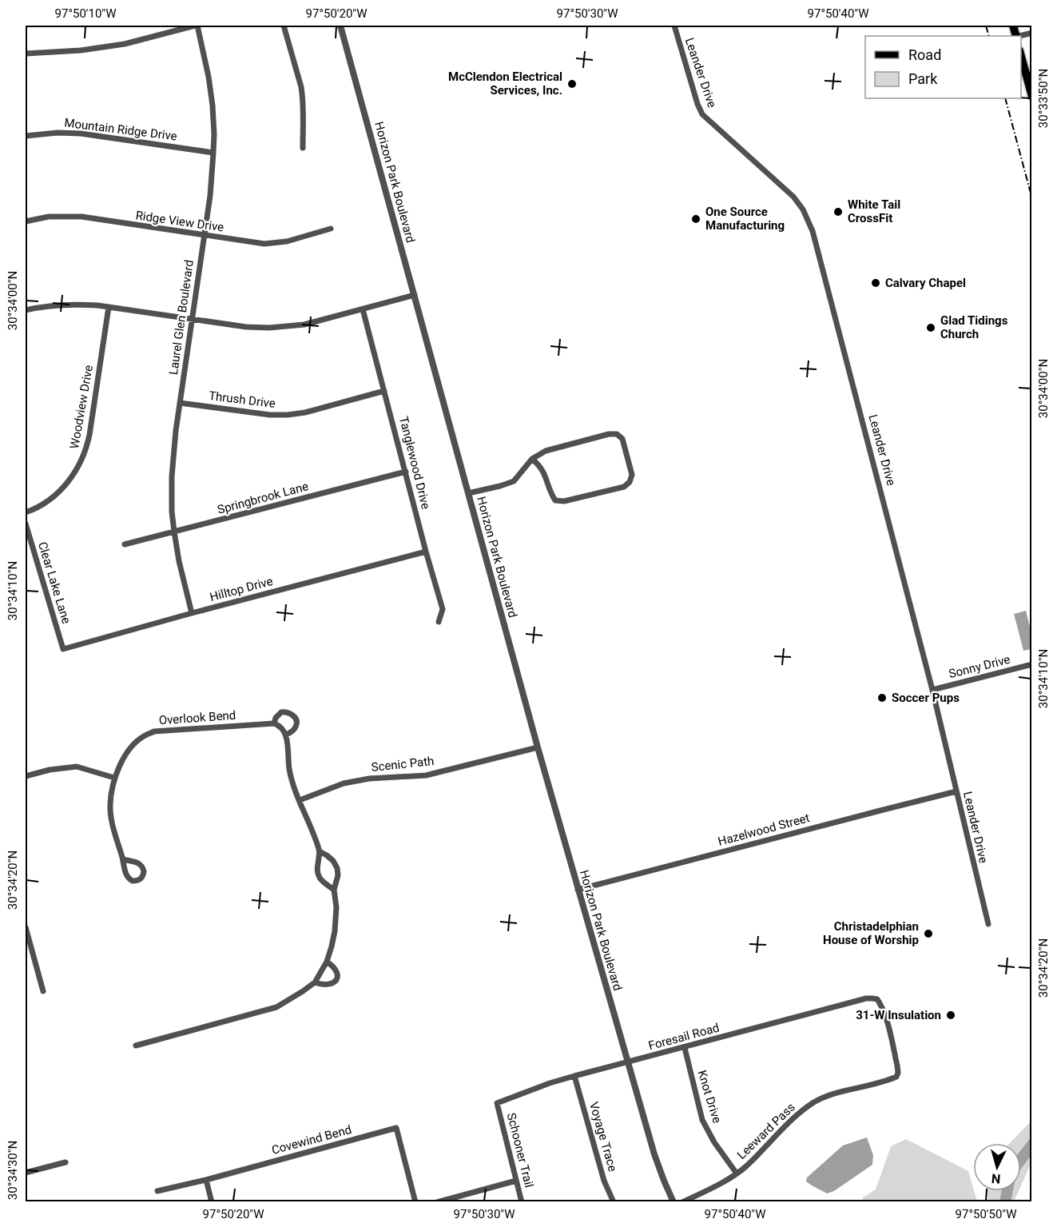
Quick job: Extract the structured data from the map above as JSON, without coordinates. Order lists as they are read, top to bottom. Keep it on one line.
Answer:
{"streets":{"street":["Leander Drive","Mountain Ridge Drive","Horizon Park Boulevard","Ridge View Drive","Laurel Glen Boulevard","Thrush Drive","Woodview Drive","Tanglewood Drive","Springbrook Lane","Clear Lake Lane","Hilltop Drive","Sonny Drive","Overlook Bend","Scenic Path","Hazelwood Street","Foresail Road","Knot Drive","Leeward Pass","Voyage Trace","Covewind Bend","Schooner Trail"]},"crossings":[["Leander Drive","Sonny Drive"],["Leander Drive","Hazelwood Street"],["Mountain Ridge Drive","Laurel Glen Boulevard"],["Horizon Park Boulevard","Scenic Path"],["Horizon Park Boulevard","Hazelwood Street"],["Horizon Park Boulevard","Foresail Road"],["Ridge View Drive","Laurel Glen Boulevard"],["Laurel Glen Boulevard","Thrush Drive"],["Laurel Glen Boulevard","Springbrook Lane"],["Laurel Glen Boulevard","Hilltop Drive"],["Thrush Drive","Tanglewood Drive"],["Tanglewood Drive","Springbrook Lane"],["Tanglewood Drive","Hilltop Drive"],["Clear Lake Lane","Hilltop Drive"],["Overlook Bend","Scenic Path"],["Foresail Road","Knot Drive"],["Foresail Road","Leeward Pass"],["Foresail Road","Voyage Trace"],["Foresail Road","Schooner Trail"],["Knot Drive","Leeward Pass"]],"places":["McClendon Electrical Services, Inc.","White Tail CrossFit","One Source Manufacturing","Calvary Chapel","Glad Tidings Church","Soccer Pups","Christadelphian House of Worship","31-W Insulation"],"legend":["Road","Park"],"north":"bottom","coordinates":["97°50'10\"W","97°50'20\"W","97°50'30\"W","97°50'40\"W","30°33'50\"N","30°34'00\"N","30°34'10\"N","30°34'20\"N","30°34'30\"N","97°50'50\"W"]}
